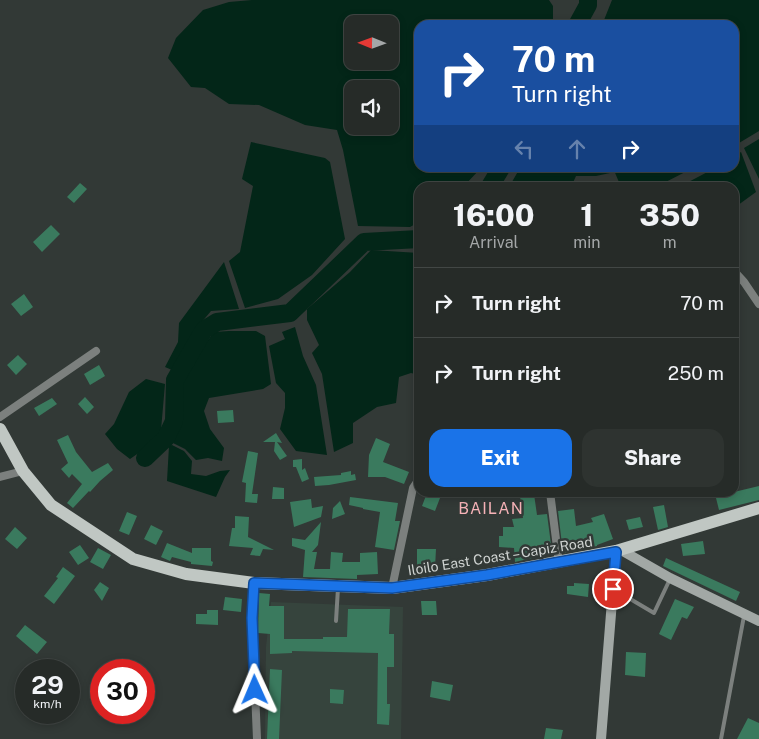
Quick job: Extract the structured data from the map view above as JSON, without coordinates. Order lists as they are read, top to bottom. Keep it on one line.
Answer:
{"streets":{"main road":["Iloilo East Coast – Capiz Road"]},"districts":["BAILAN"],"north":"left","page":{"turn":["70 m","Turn right"],"eta":["16:00","Arrival","1","min","350","m"],"list":[{"name":"Turn right","value":"70 m"},{"name":"Turn right","value":"250 m"}],"buttons":["Exit","Share"],"speed":"29 km/h","limit":"30"}}
